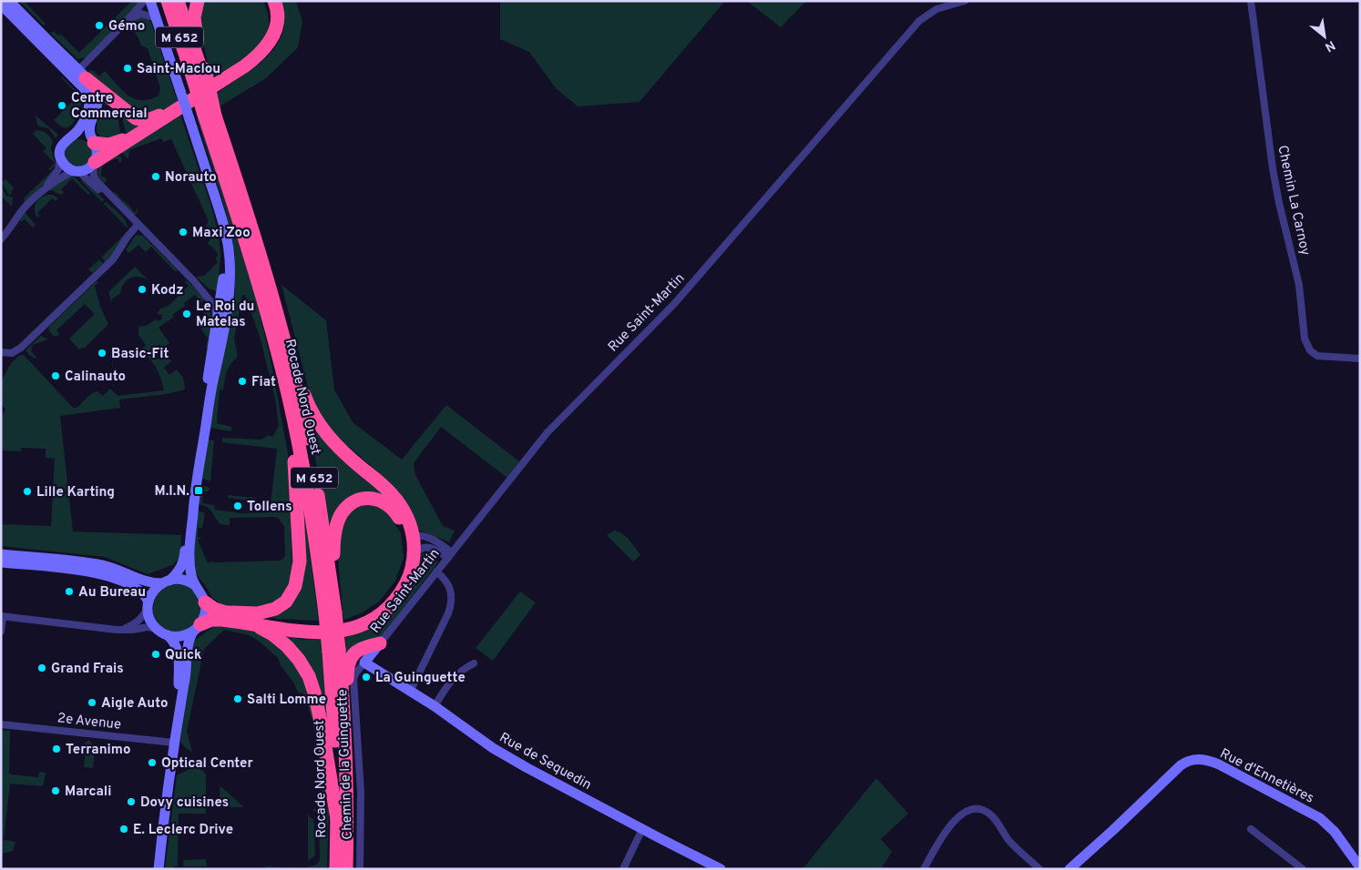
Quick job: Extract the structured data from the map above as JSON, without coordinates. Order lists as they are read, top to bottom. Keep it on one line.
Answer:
{"streets":{"highway":["M 652","Rocade Nord Ouest"],"street":["Chemin La Carnoy","Rue Saint-Martin","2e Avenue","Rue de Sequedin","Chemin de la Guinguette","Rue d'Ennetières"]},"crossings":[["Rue de Sequedin","Chemin de la Guinguette"]],"places":{"other":["Gémo","Saint-Maclou","Centre Commercial","Norauto","Maxi Zoo","Kodz","Le Roi du Matelas","Basic-Fit","Calinauto","Fiat","Lille Karting","Tollens","Au Bureau","Quick","Grand Frais","La Guinguette","Salti Lomme","Aigle Auto","Terranimo","Optical Center","Marcali","Dovy cuisines","E. Leclerc Drive"],"transit":["M.I.N."]},"north":"bottom right"}
